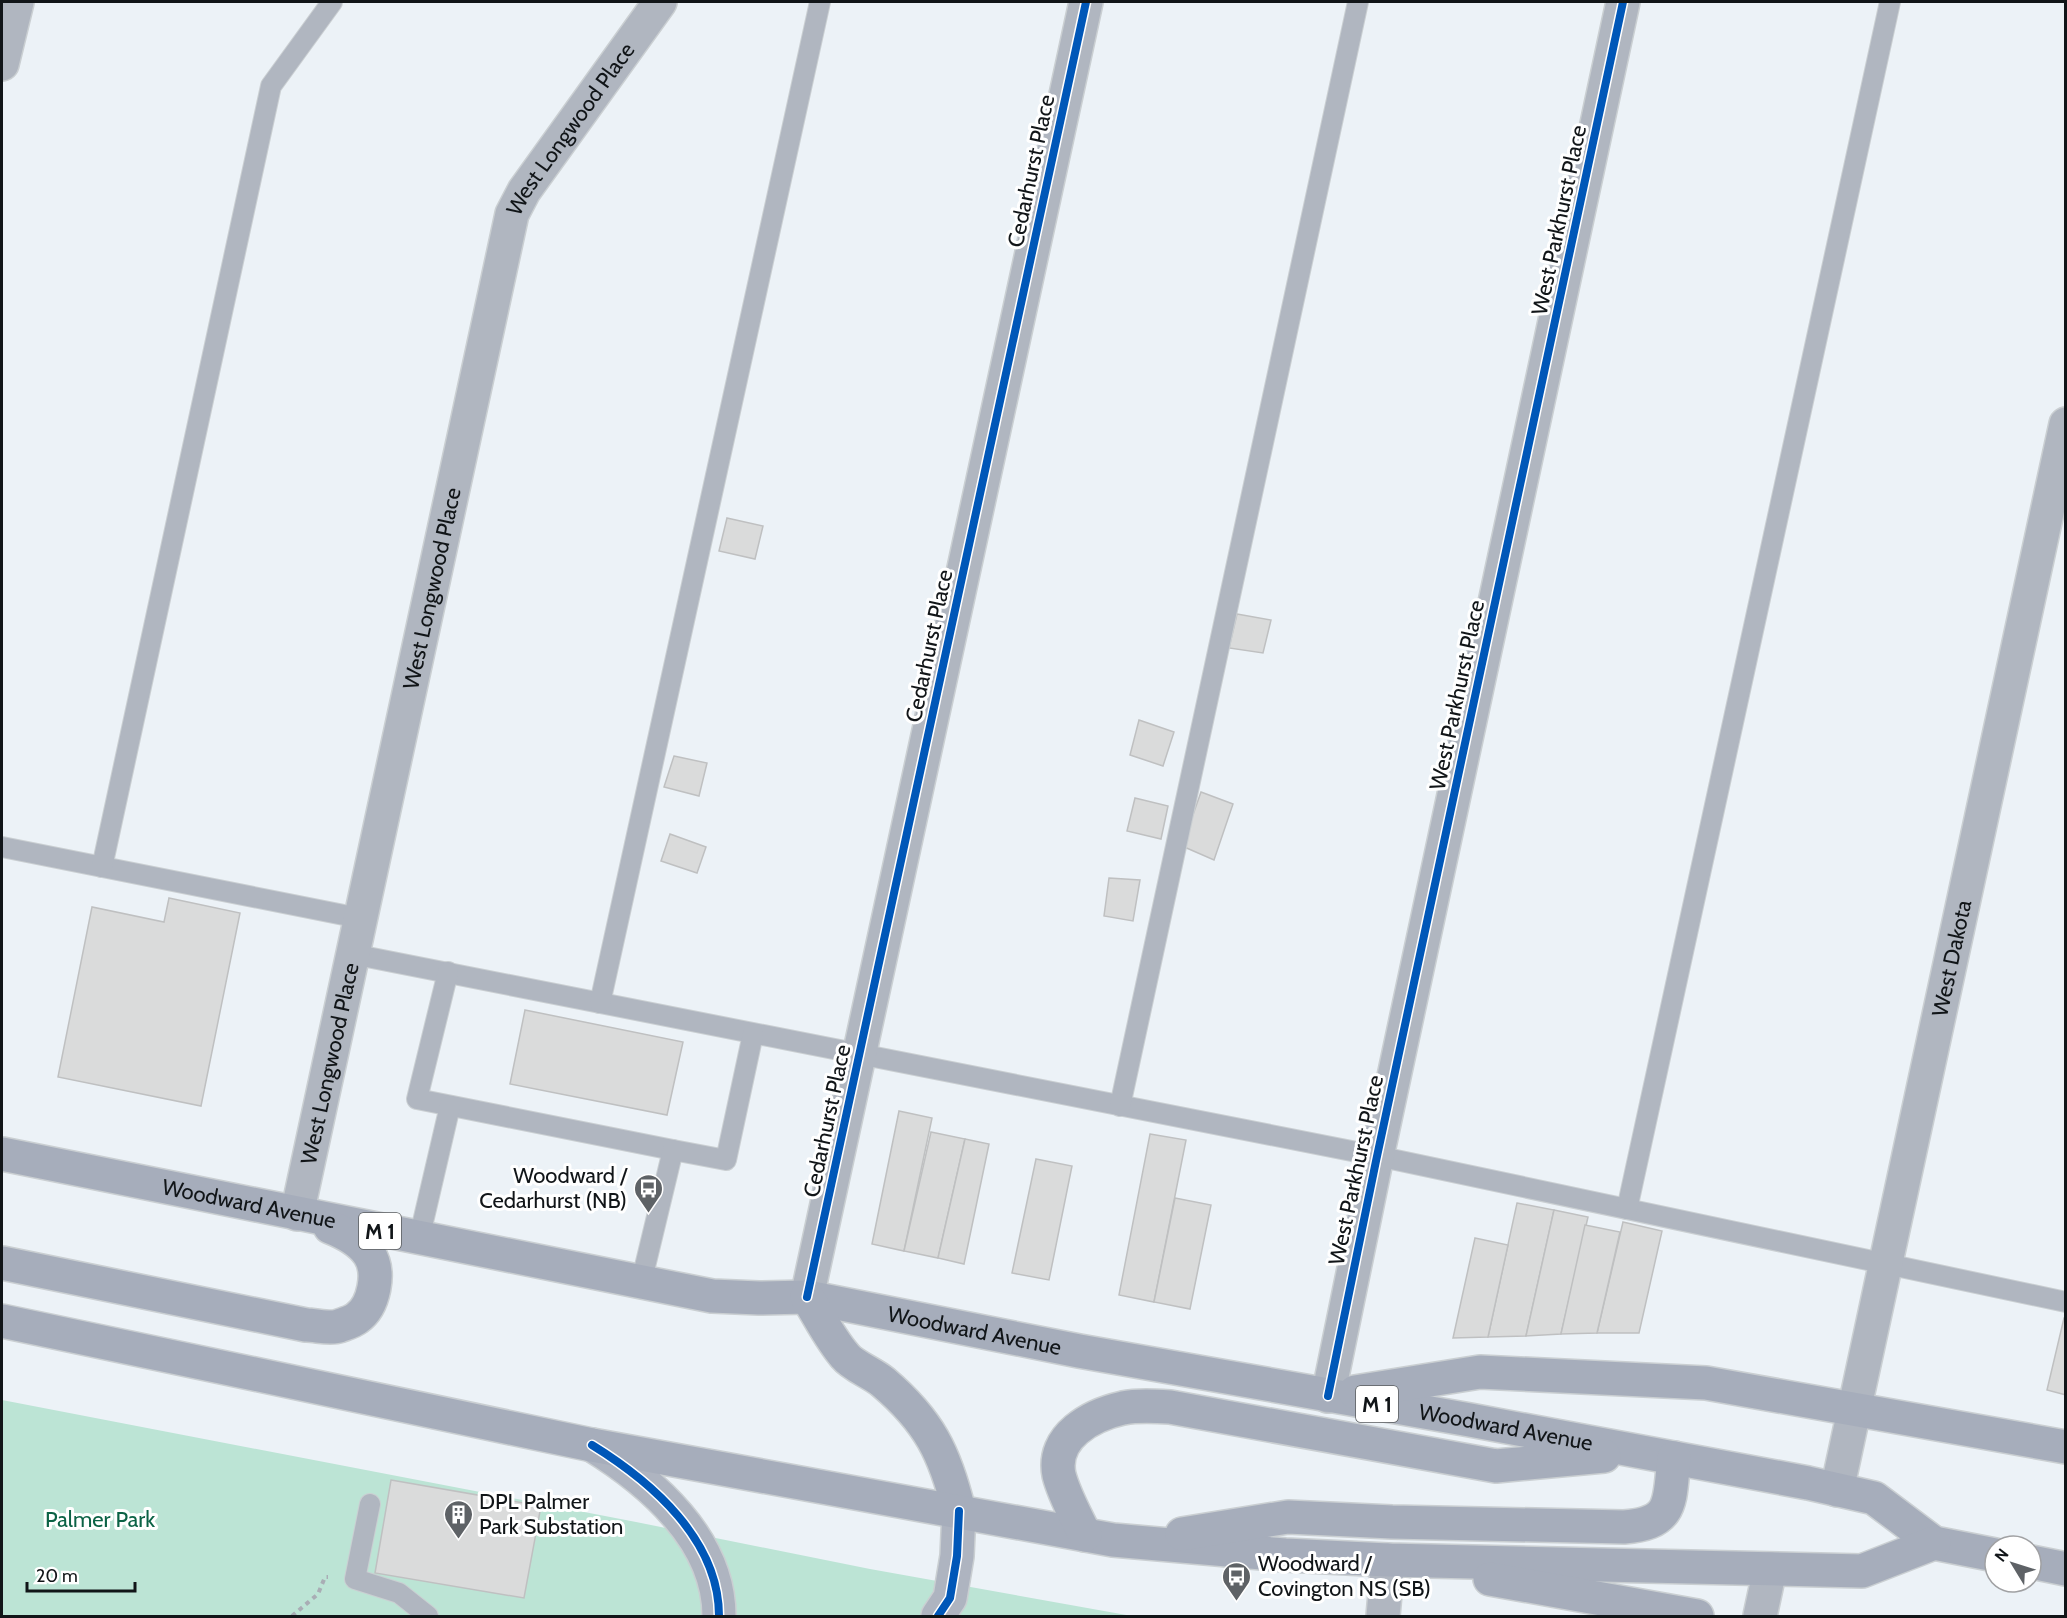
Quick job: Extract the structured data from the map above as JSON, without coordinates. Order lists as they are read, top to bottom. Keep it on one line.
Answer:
{"streets":{"main road":["Woodward Avenue","M 1"],"street":["West Longwood Place","Cedarhurst Place","West Parkhurst Place","West Dakota"]},"crossings":[["West Longwood Place","Woodward Avenue"],["Cedarhurst Place","Woodward Avenue"],["West Parkhurst Place","Woodward Avenue"],["West Dakota","Woodward Avenue"]],"parks":["Palmer Park"],"places":{"bus stop":["Woodward / Cedarhurst (NB)","Woodward / Covington NS (SB)"],"building":["DPL Palmer Park Substation"]},"scale_bar":"20 m","north":"top left"}
